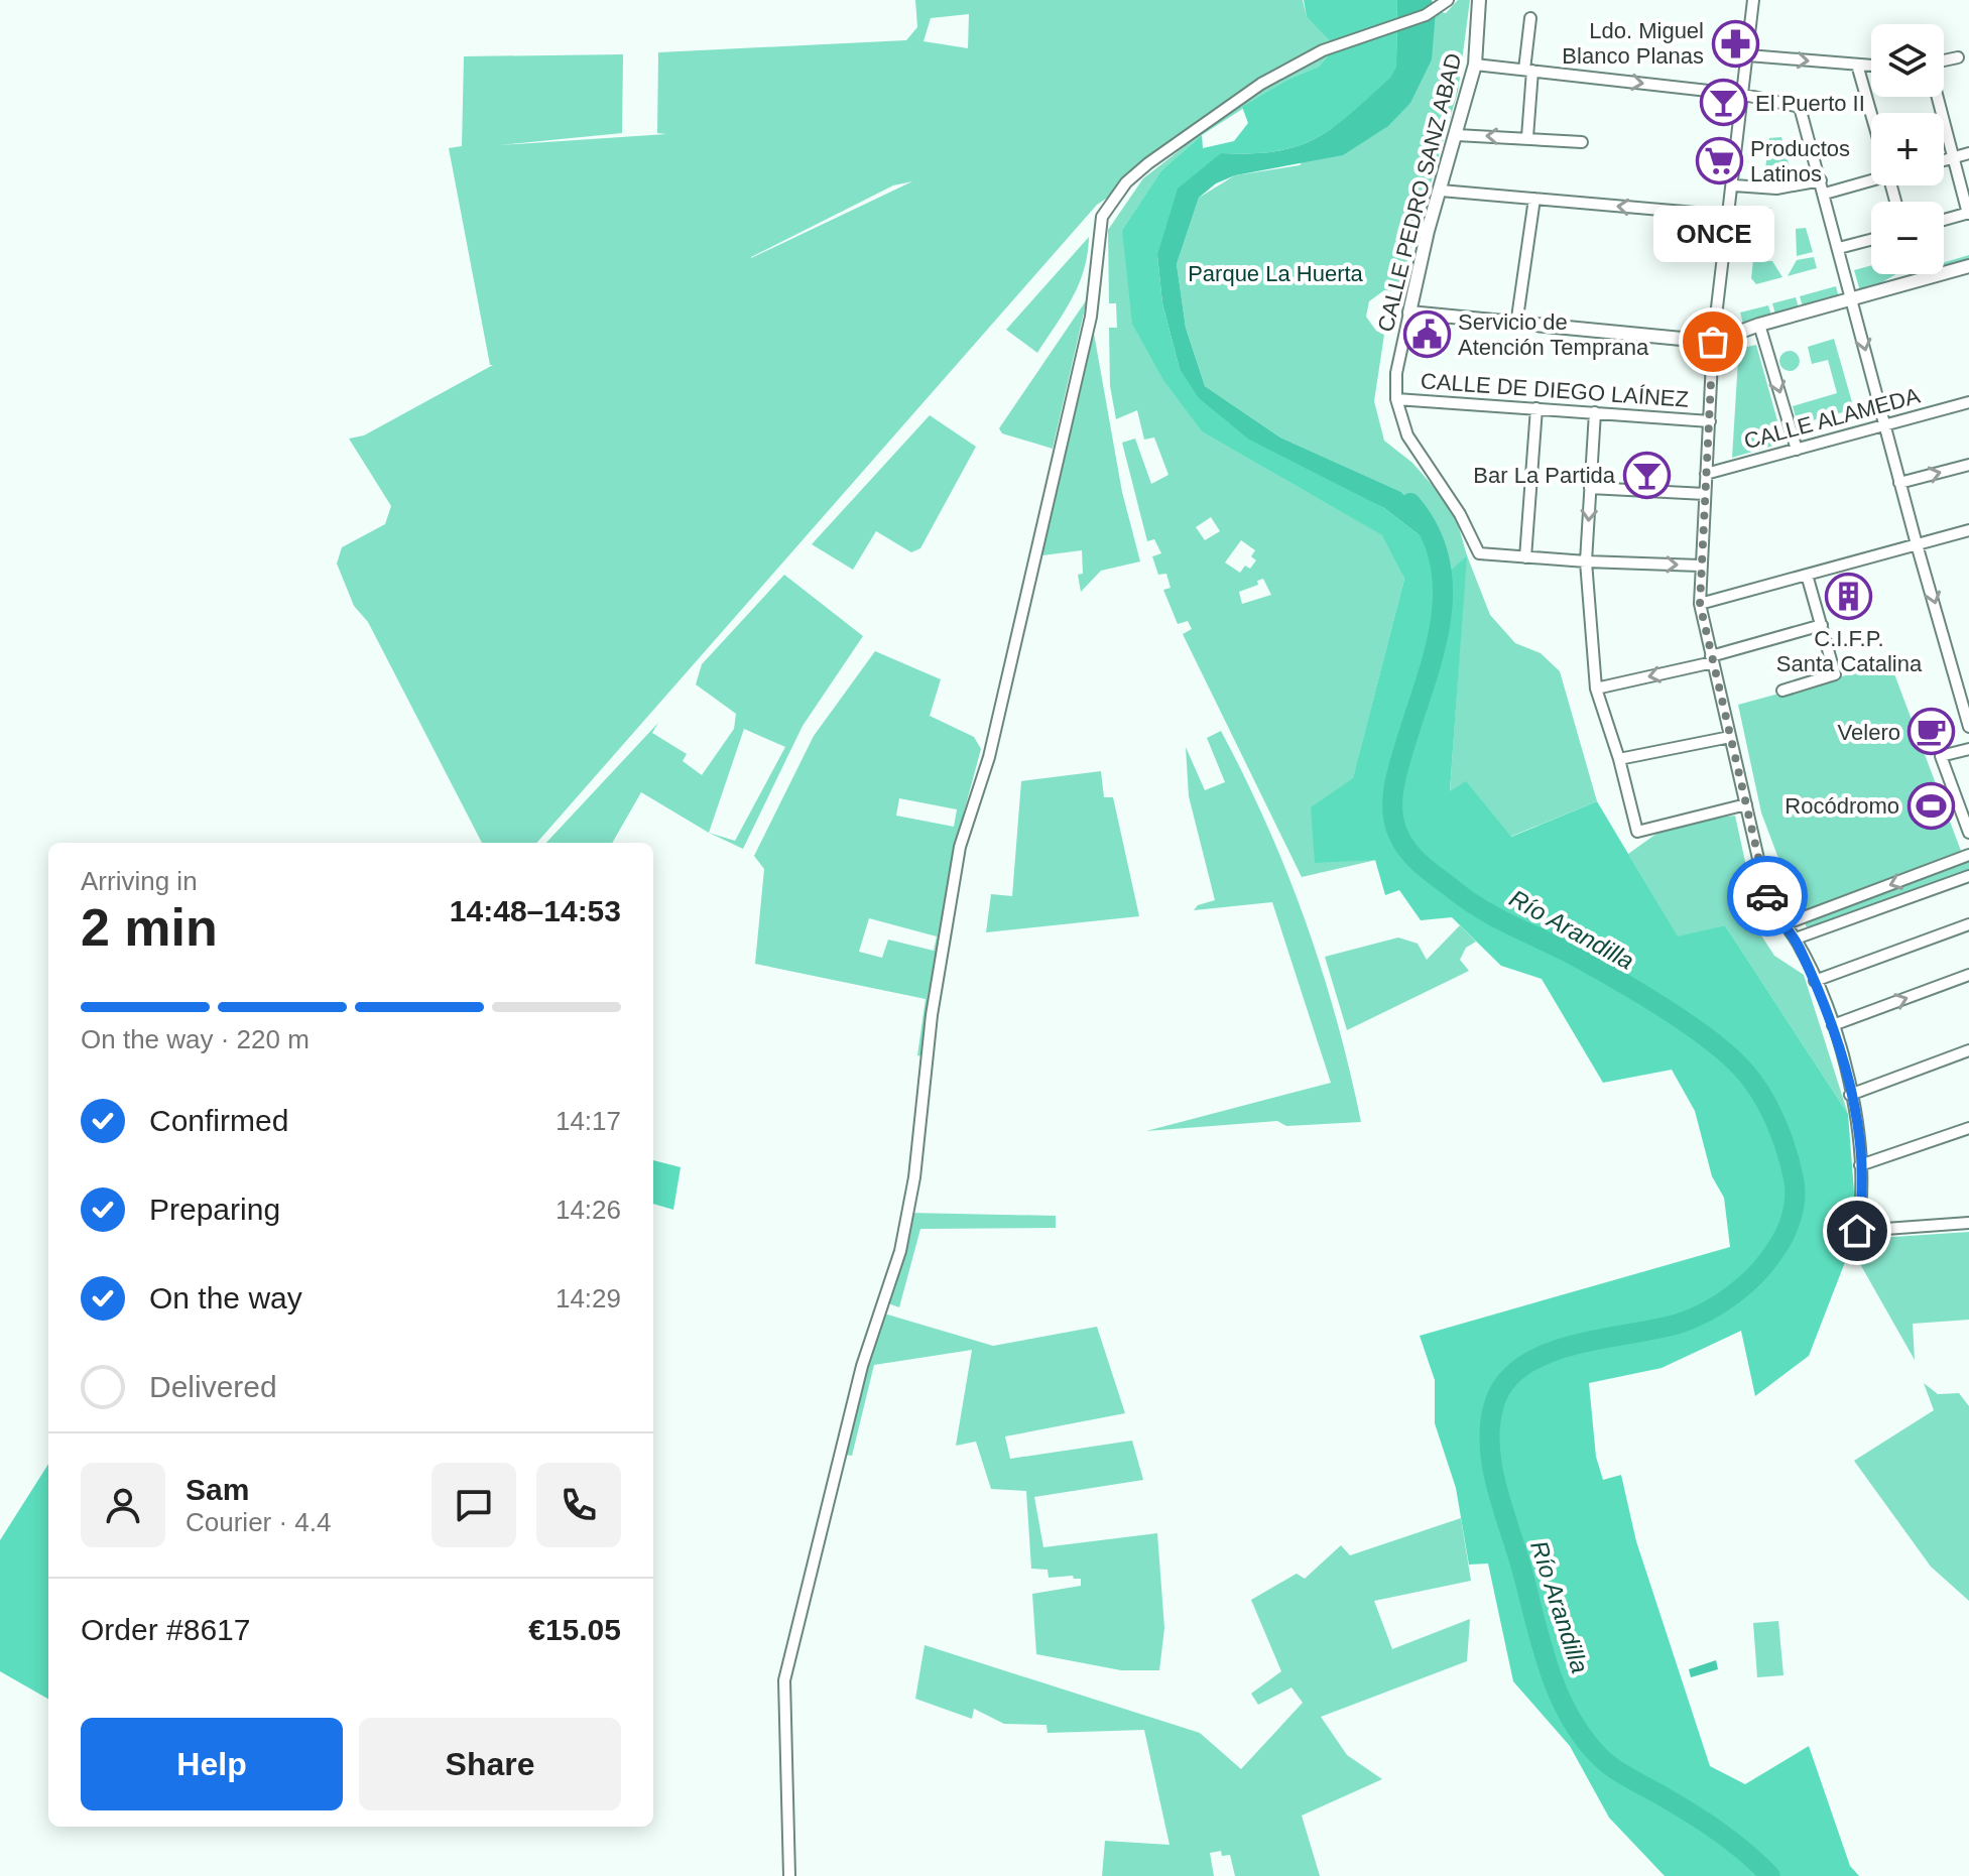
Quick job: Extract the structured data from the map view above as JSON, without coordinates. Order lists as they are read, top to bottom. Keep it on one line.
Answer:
{"streets":{"street":["CALLE PEDRO SANZ ABAD","CALLE DE DIEGO LAÍNEZ","CALLE ALAMEDA"]},"crossings":[["CALLE PEDRO SANZ ABAD","CALLE DE DIEGO LAÍNEZ"]],"water":["Río Arandilla"],"parks":["Parque La Huerta"],"places":{"pharmacy":["Ldo. Miguel Blanco Planas"],"bar":["El Puerto II","Bar La Partida"],"supermarket":["Productos Latinos"],"public building":["Servicio de Atención Temprana"],"other":["ONCE"],"building":["C.I.F.P. Santa Catalina"],"cafe":["Velero"],"sports":["Rocódromo"]},"page":{"map_buttons":["+","−"],"bubble":"ONCE","heading":["2 min","Arriving in","14:48–14:53"],"panel":["Sam","Courier · 4.4","Order #8617","€15.05"],"bar":"On the way · 220 m","list":[["Confirmed","14:17"],["Preparing","14:26"],["On the way","14:29"],"Delivered"],"buttons":["Help","Share"]}}
